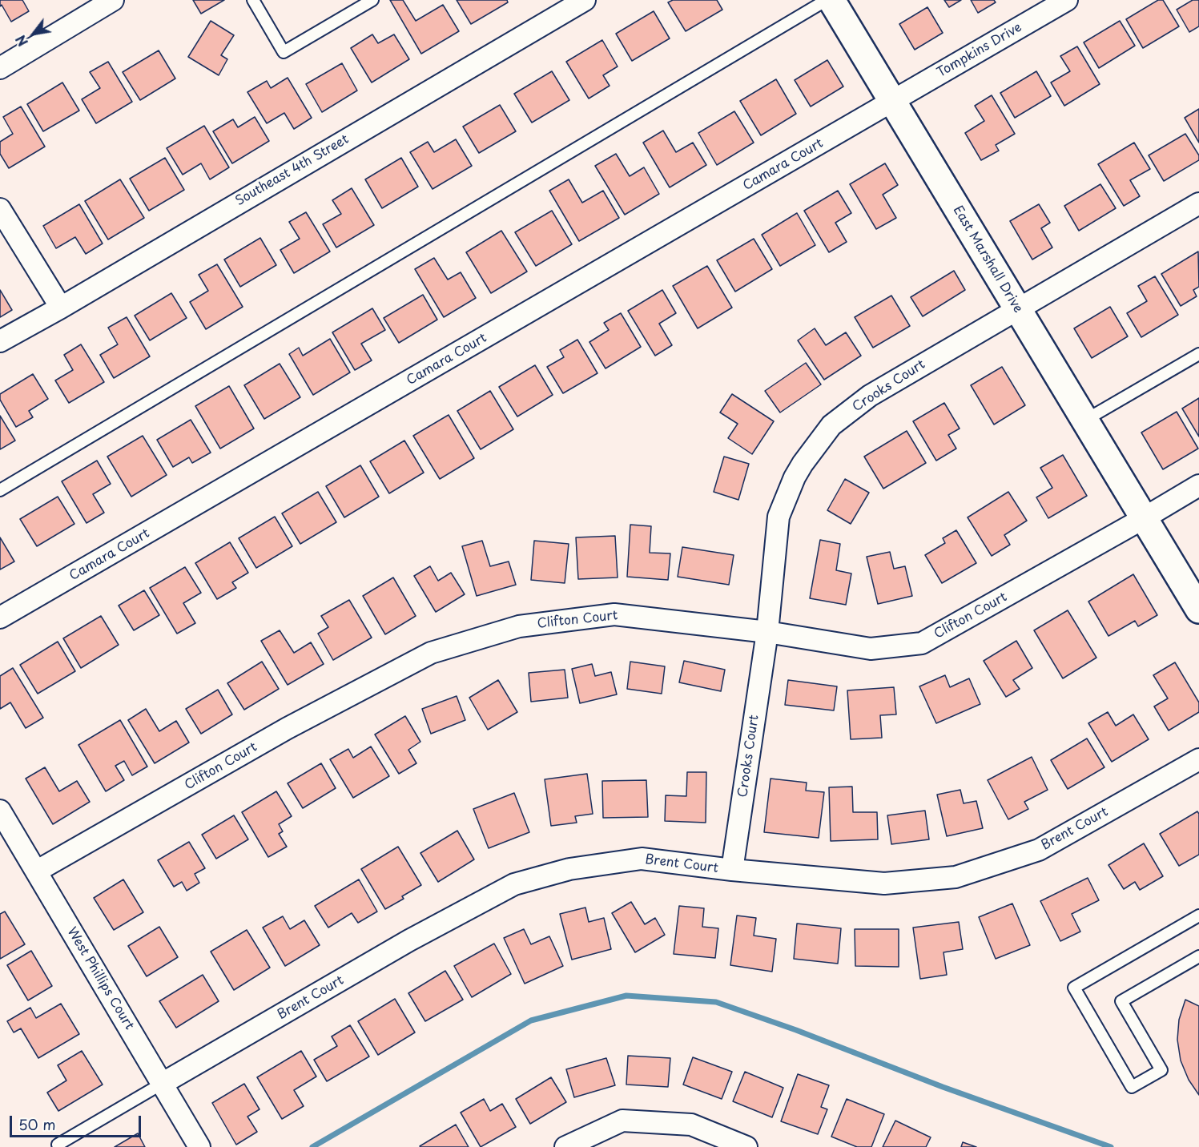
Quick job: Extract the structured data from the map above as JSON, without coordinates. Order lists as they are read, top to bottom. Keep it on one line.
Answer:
{"streets":{"main road":["East Marshall Drive"],"street":["Tompkins Drive","Camara Court","Southeast 4th Street","Crooks Court","Clifton Court","Brent Court","West Phillips Court"]},"crossings":[["Tompkins Drive","Camara Court"],["Tompkins Drive","East Marshall Drive"],["Camara Court","East Marshall Drive"],["East Marshall Drive","Crooks Court"],["East Marshall Drive","Clifton Court"],["Crooks Court","Clifton Court"],["Crooks Court","Brent Court"],["Clifton Court","West Phillips Court"],["Brent Court","West Phillips Court"]],"scale_bar":"50 m","north":"bottom left"}
